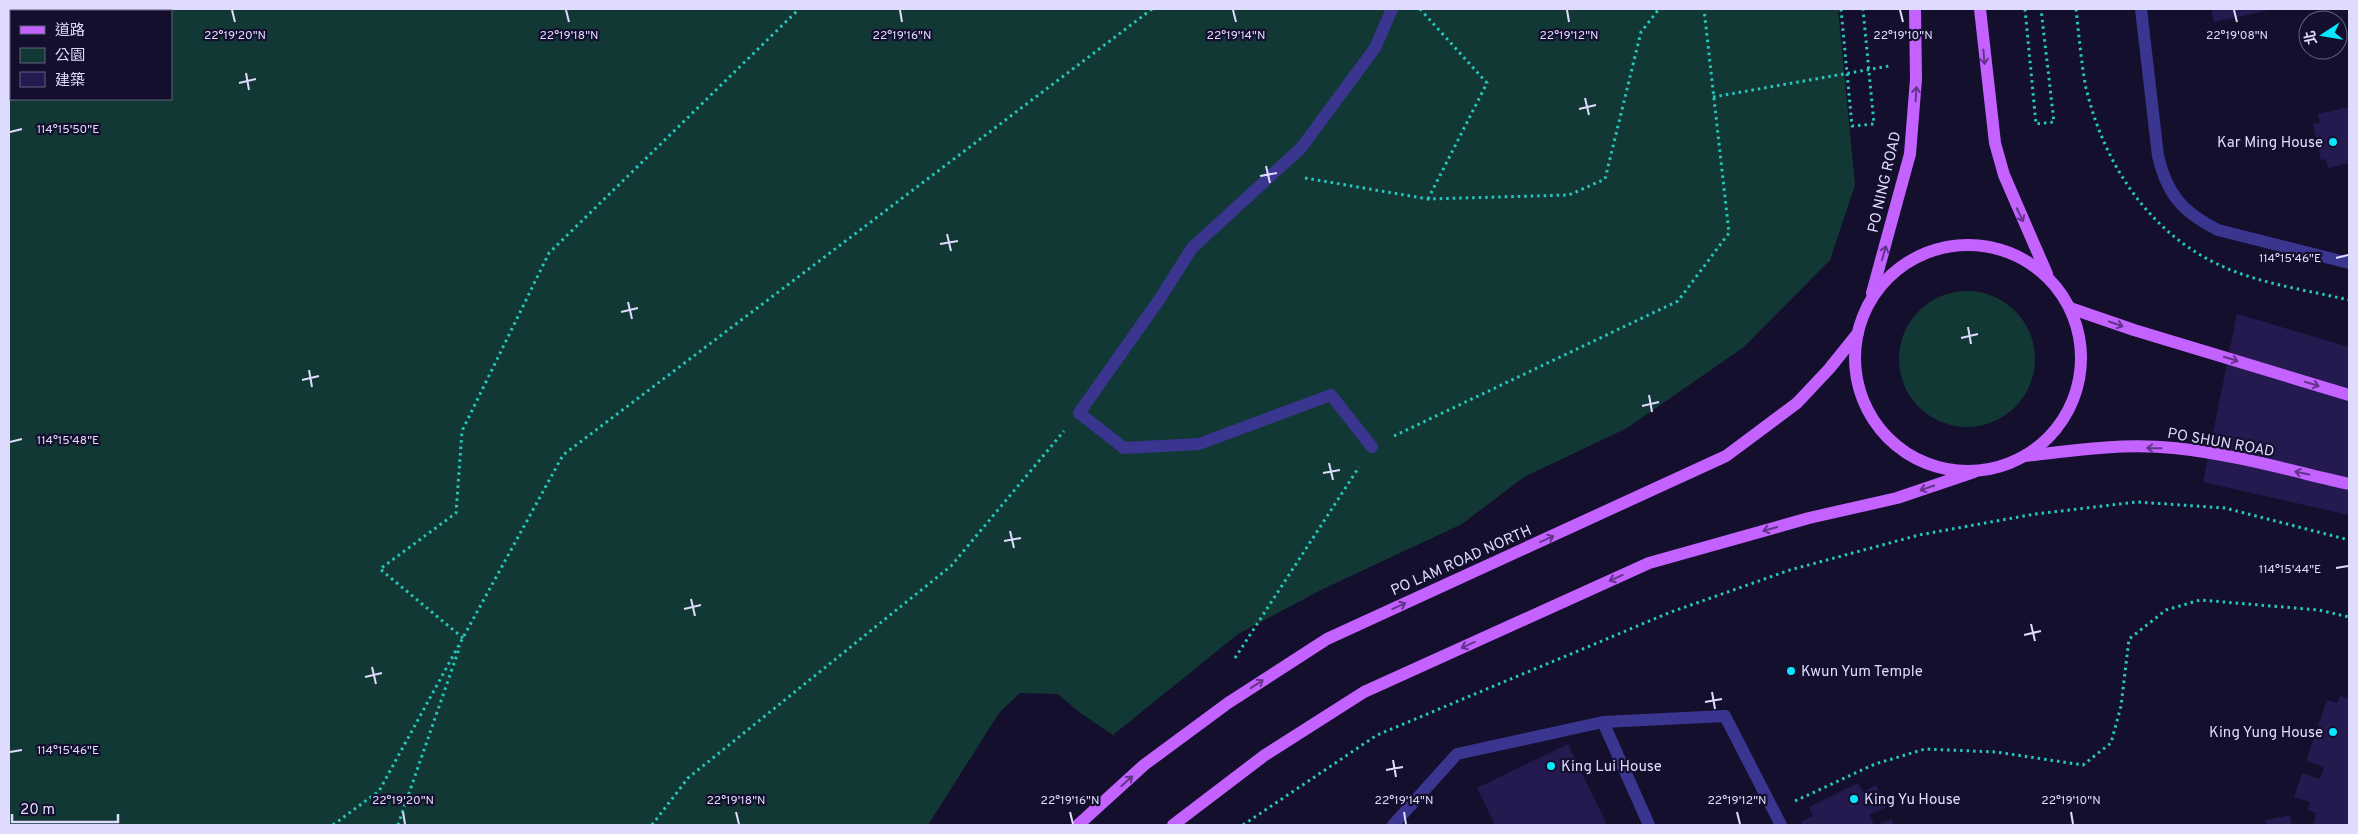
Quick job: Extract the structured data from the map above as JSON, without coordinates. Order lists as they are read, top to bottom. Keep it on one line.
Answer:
{"streets":{"main road":["PO NING ROAD","PO SHUN ROAD","PO LAM ROAD NORTH"]},"places":["Kar Ming House","Kwun Yum Temple","King Yung House","King Lui House","King Yu House"],"legend":["道路","公園","建築"],"scale_bar":"20 m","north":"left","coordinates":["22°19'20\"N","22°19'18\"N","22°19'16\"N","22°19'14\"N","22°19'12\"N","22°19'10\"N","22°19'08\"N","114°15'50\"E","114°15'46\"E","114°15'48\"E","114°15'44\"E"]}
